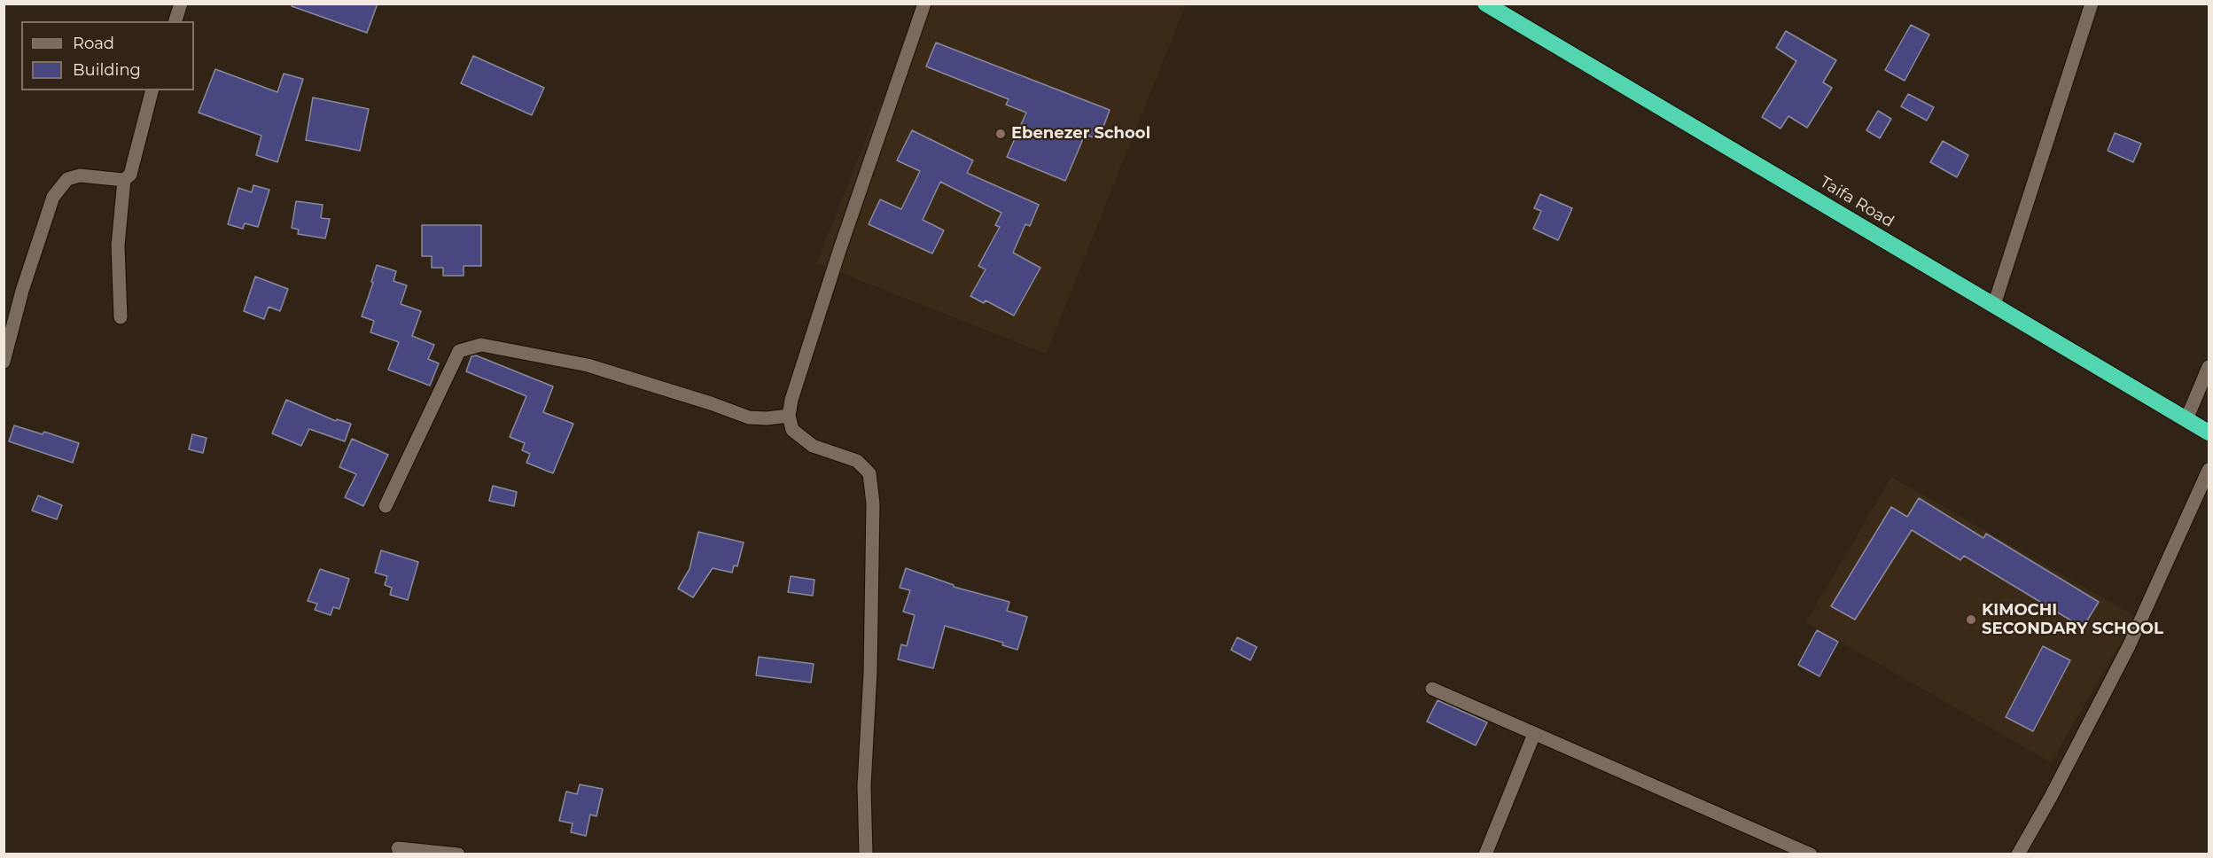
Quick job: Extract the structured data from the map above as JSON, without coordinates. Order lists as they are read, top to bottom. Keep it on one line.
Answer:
{"streets":{"highway":["Taifa Road"]},"places":["Ebenezer School","KIMOCHI SECONDARY SCHOOL"],"legend":["Road","Building"]}
